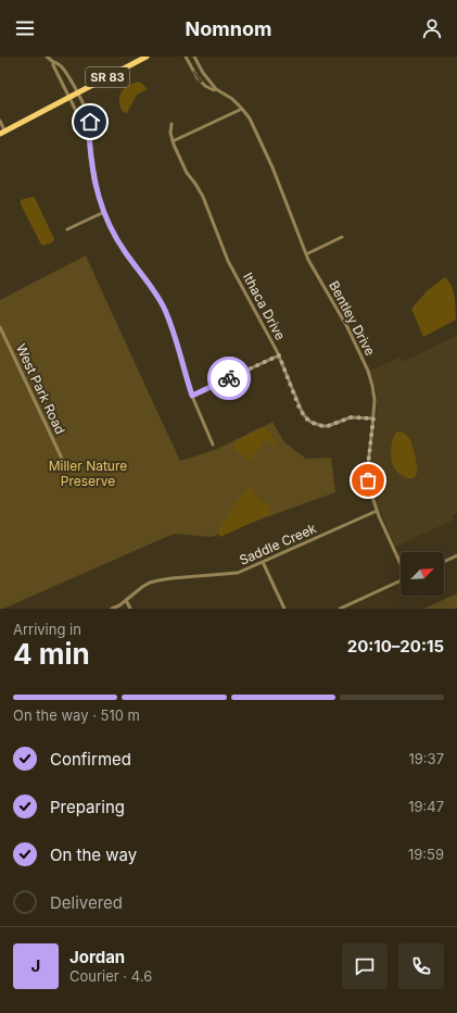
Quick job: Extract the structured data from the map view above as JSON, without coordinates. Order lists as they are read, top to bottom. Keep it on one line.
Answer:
{"streets":{"main road":["SR 83"],"street":["Ithaca Drive","Bentley Drive","West Park Road","Saddle Creek"]},"crossings":[["Ithaca Drive","Bentley Drive"],["Bentley Drive","Saddle Creek"]],"parks":["Miller Nature Preserve"],"north":"top right","page":{"header":"Nomnom","heading":["4 min","Arriving in","20:10–20:15"],"panel":["Jordan","Courier · 4.6"],"bar":"On the way · 510 m","list":[["Confirmed","19:37"],["Preparing","19:47"],["On the way","19:59"],"Delivered"],"round":"J"}}
